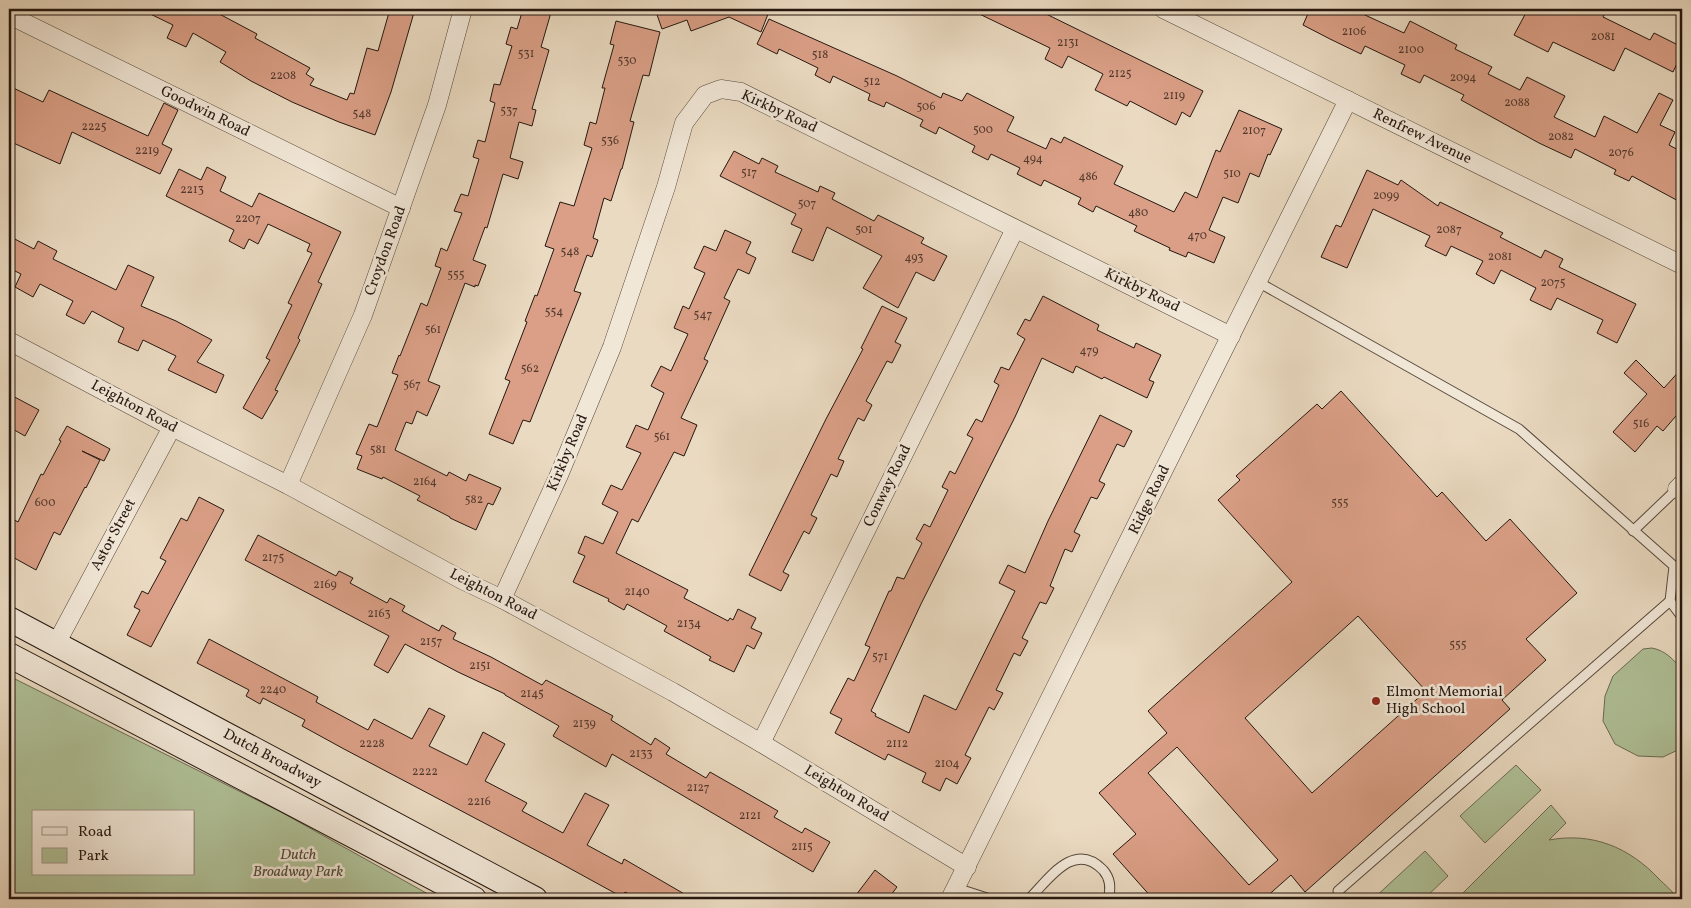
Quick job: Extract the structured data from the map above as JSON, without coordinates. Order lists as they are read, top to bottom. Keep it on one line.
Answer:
{"streets":{"main road":["Dutch Broadway"],"street":["Goodwin Road","Kirkby Road","Renfrew Avenue","Croydon Road","Leighton Road","Conway Road","Ridge Road","Astor Street"]},"crossings":[["Goodwin Road","Croydon Road"],["Kirkby Road","Leighton Road"],["Kirkby Road","Conway Road"],["Kirkby Road","Ridge Road"],["Renfrew Avenue","Ridge Road"],["Croydon Road","Leighton Road"],["Leighton Road","Conway Road"],["Leighton Road","Ridge Road"],["Leighton Road","Astor Street"],["Astor Street","Dutch Broadway"]],"parks":["Dutch Broadway Park"],"places":["Elmont Memorial High School"],"house_numbers":["2106","2081","2131","2100","531","518","530","2125","2208","2094","512","2119","2088","506","537","548","2225","500","2107","2082","536","2219","2076","494","517","510","486","2213","2099","507","480","2207","501","2087","470","548","2081","493","555","2075","554","547","561","479","562","567","516","561","581","2164","582","600","555","2175","2169","2140","2163","2134","2157","555","571","2151","2240","2145","2139","2228","2112","2133","2104","2222","2127","2216","2121","2115"],"legend":["Road","Park"]}
